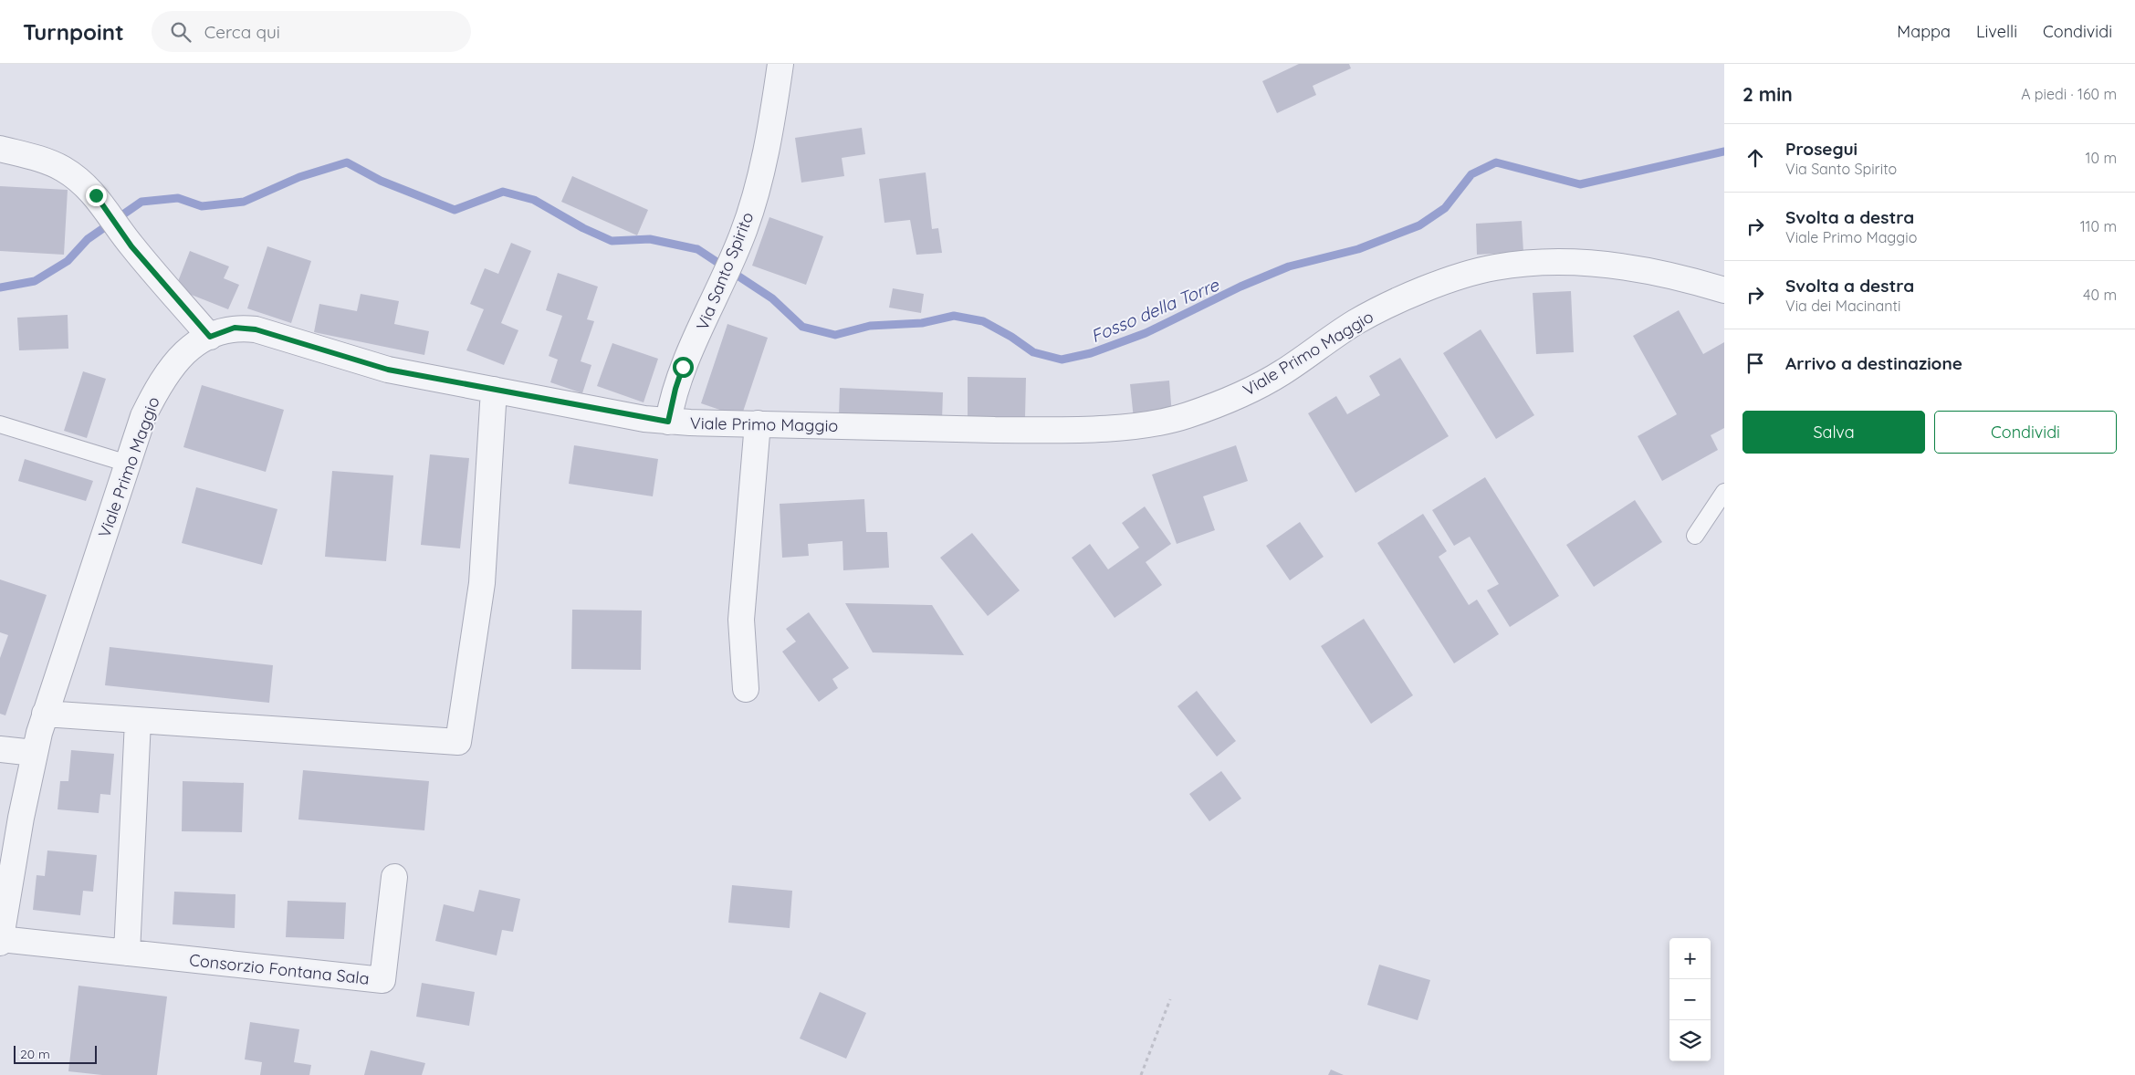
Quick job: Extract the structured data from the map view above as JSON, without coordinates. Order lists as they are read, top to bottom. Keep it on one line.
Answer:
{"streets":{"street":["Via Santo Spirito","Viale Primo Maggio","Consorzio Fontana Sala"]},"crossings":[["Via Santo Spirito","Viale Primo Maggio"],["Viale Primo Maggio","Consorzio Fontana Sala"]],"water":["Fosso della Torre"],"scale_bar":"20 m","page":{"header":"Turnpoint","search":"Cerca qui","nav":["Mappa","Livelli","Condividi"],"heading":["2 min","A piedi · 160 m"],"list":[["Prosegui","Via Santo Spirito","10 m"],["Svolta a destra","Viale Primo Maggio","110 m"],["Svolta a destra","Via dei Macinanti","40 m"],"Arrivo a destinazione"],"buttons":["Salva","Condividi"],"map_buttons":["+","−"],"scale":"20 m"}}
